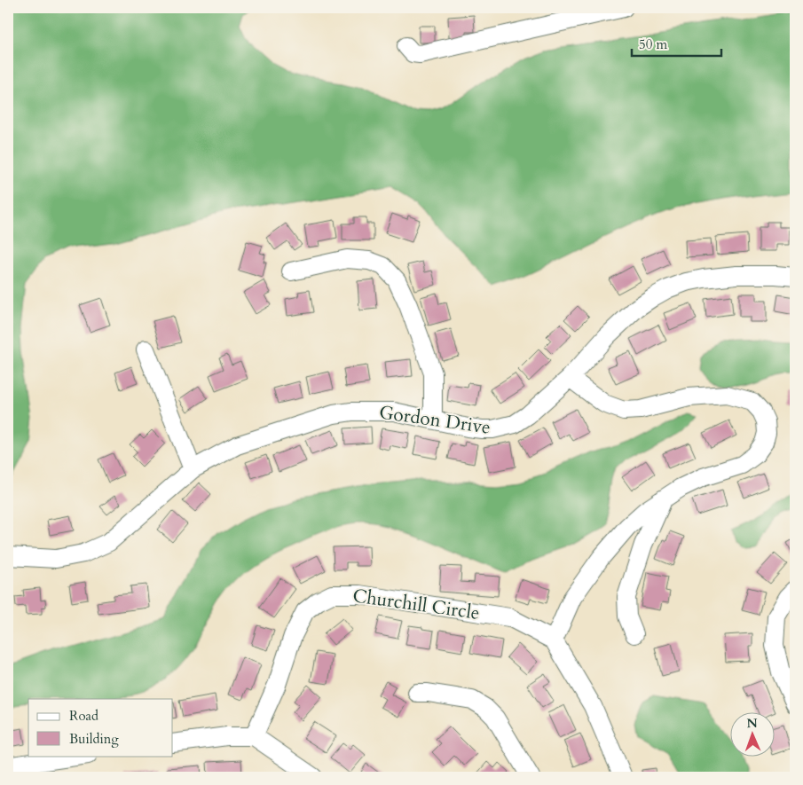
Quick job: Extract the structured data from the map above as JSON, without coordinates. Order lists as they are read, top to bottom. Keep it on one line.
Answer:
{"streets":{"street":["Gordon Drive","Churchill Circle"]},"legend":["Road","Building"],"scale_bar":"50 m","north":"top"}
